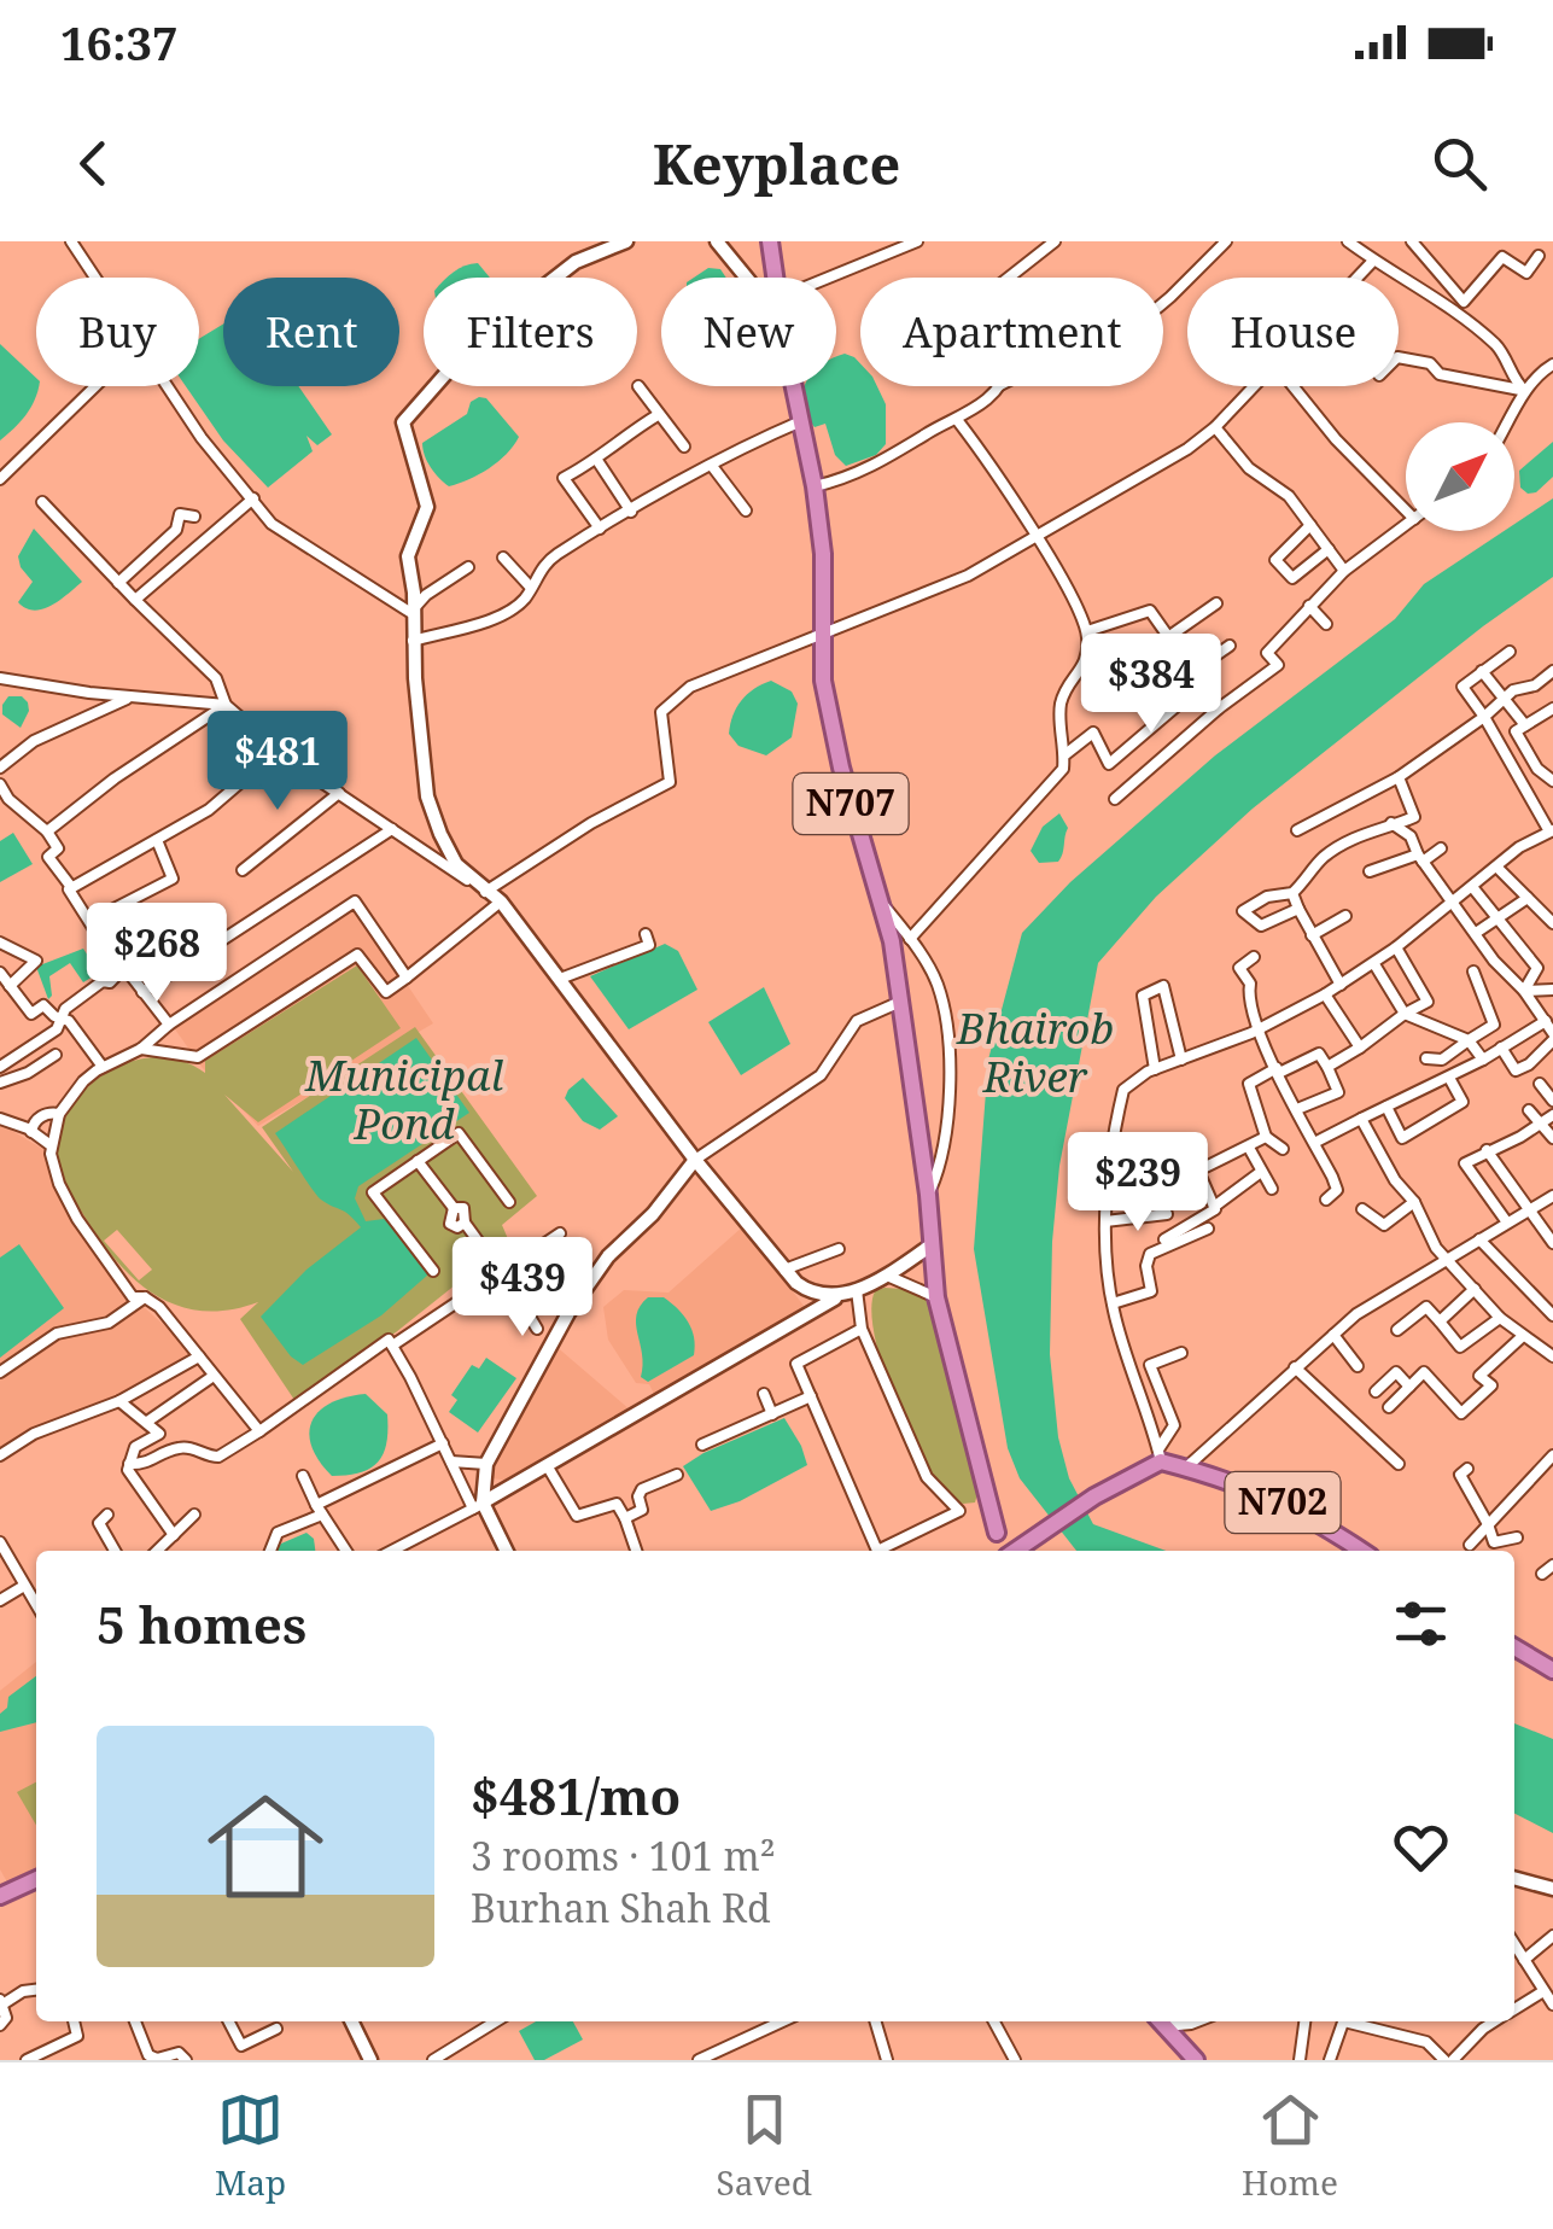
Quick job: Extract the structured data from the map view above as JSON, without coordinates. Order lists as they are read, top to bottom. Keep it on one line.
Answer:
{"streets":{"highway":["N707","N702"]},"water":["Bhairob River","Municipal Pond"],"north":"top right","page":{"status":"16:37","header":"Keyplace","chip":["Buy","Rent","Filters","New","Apartment","House"],"price":["$384","$481","$268","$239","$439"],"heading":"5 homes","list":[{"name":"$481/mo","note":"3 rooms · 101 m² · Burhan Shah Rd"}],"tabs":["Map","Saved","Home"]}}
